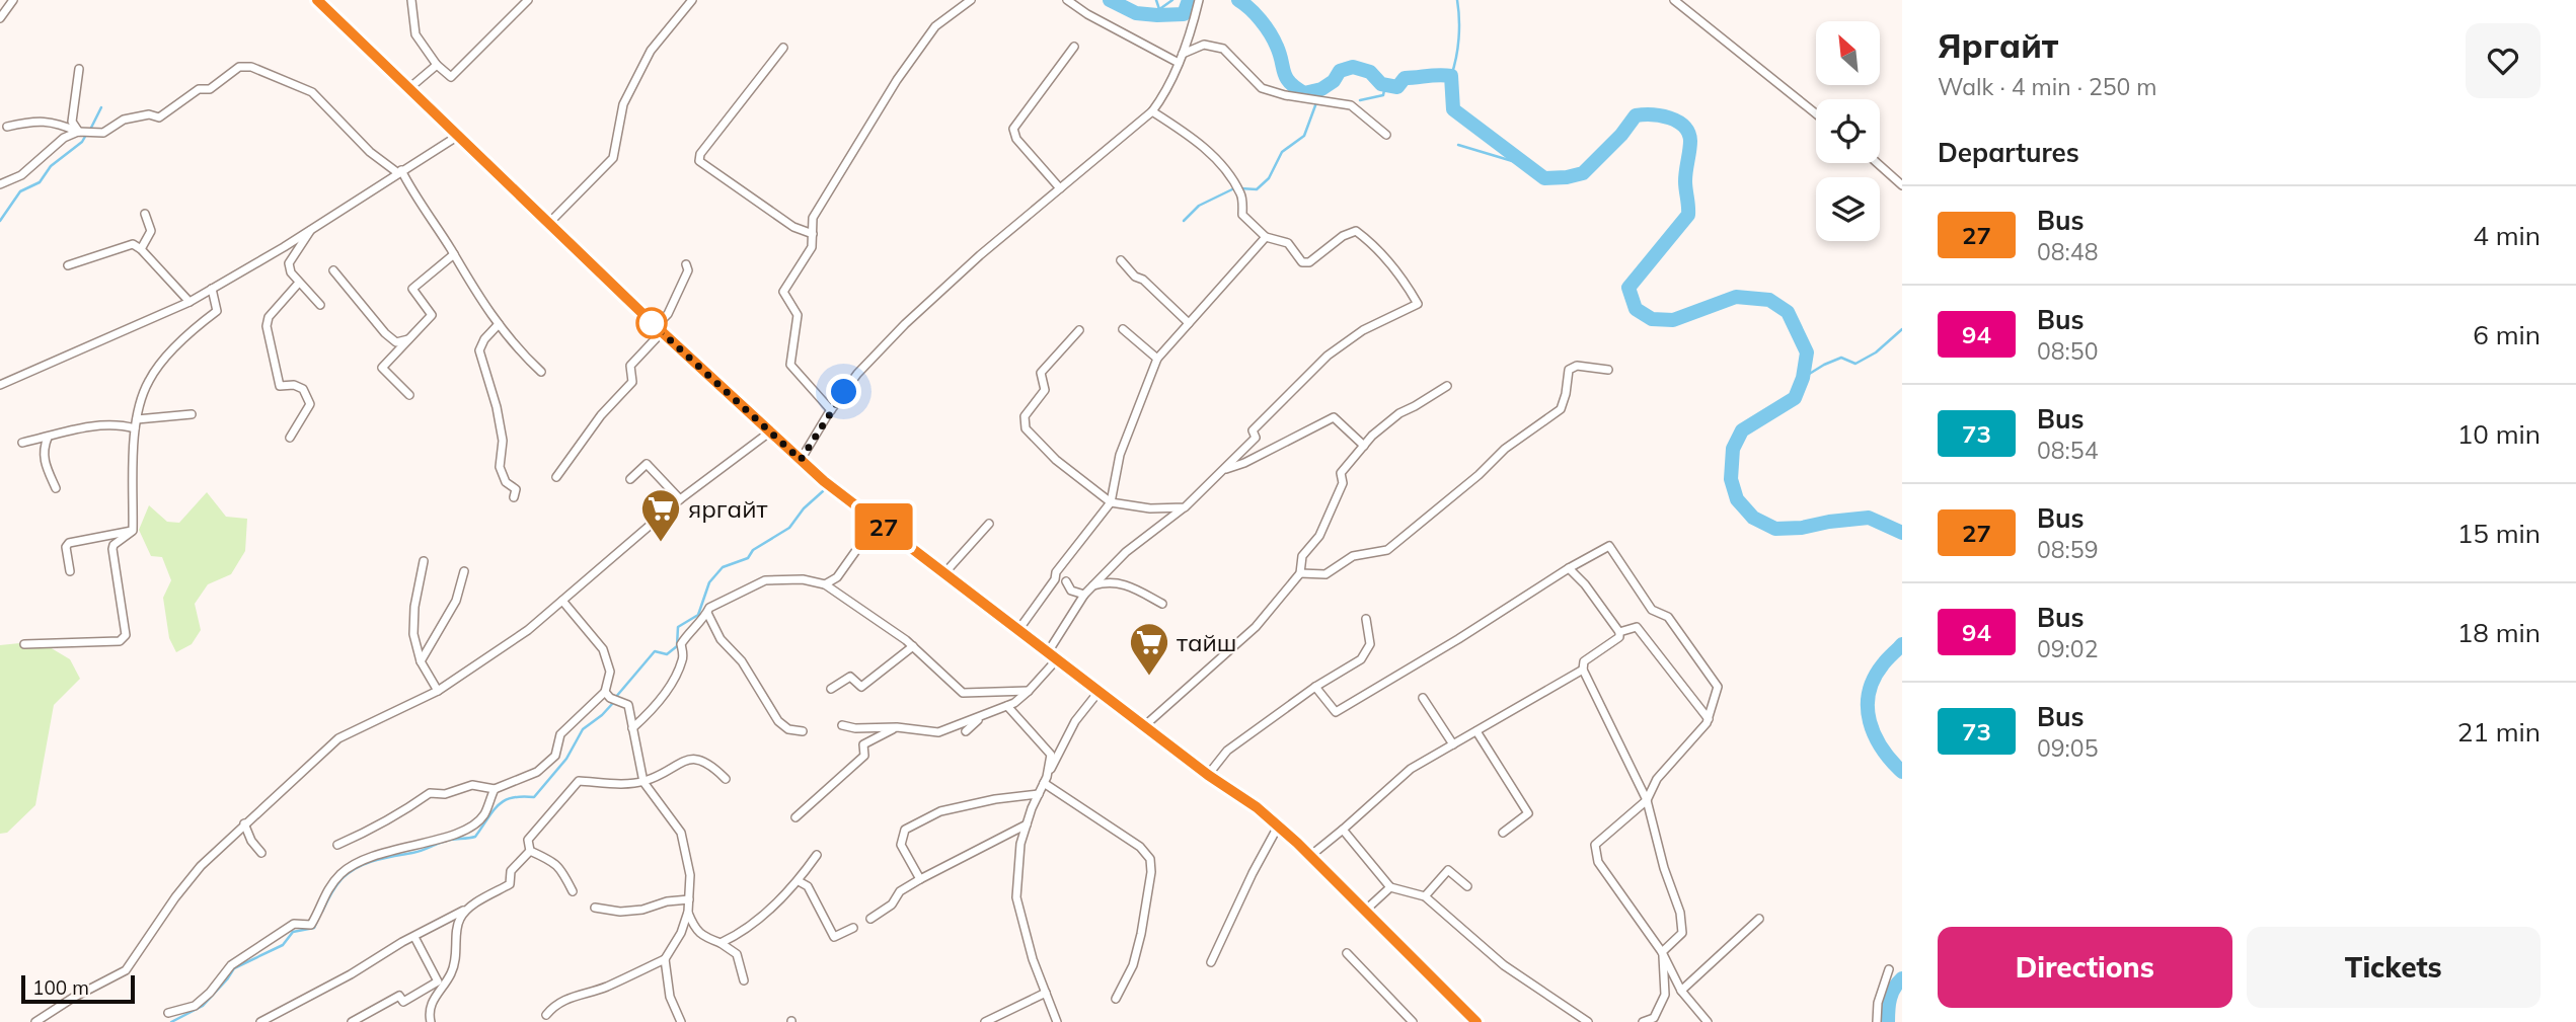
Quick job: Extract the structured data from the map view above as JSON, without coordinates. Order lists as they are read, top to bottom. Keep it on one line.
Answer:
{"places":{"supermarket":["яргайт","тайш"]},"lines":["bus line 27"],"scale_bar":"100 m","north":"top left","page":{"on_map":"27","heading":[["Яргайт","Walk · 4 min · 250 m"],"Departures"],"list":[{"mark":"27","name":"Bus","note":"08:48","value":"4 min"},{"mark":"94","name":"Bus","note":"08:50","value":"6 min"},{"mark":"73","name":"Bus","note":"08:54","value":"10 min"},{"mark":"27","name":"Bus","note":"08:59","value":"15 min"},{"mark":"94","name":"Bus","note":"09:02","value":"18 min"},{"mark":"73","name":"Bus","note":"09:05","value":"21 min"}],"buttons":["Directions","Tickets"],"scale":"100 m"}}
